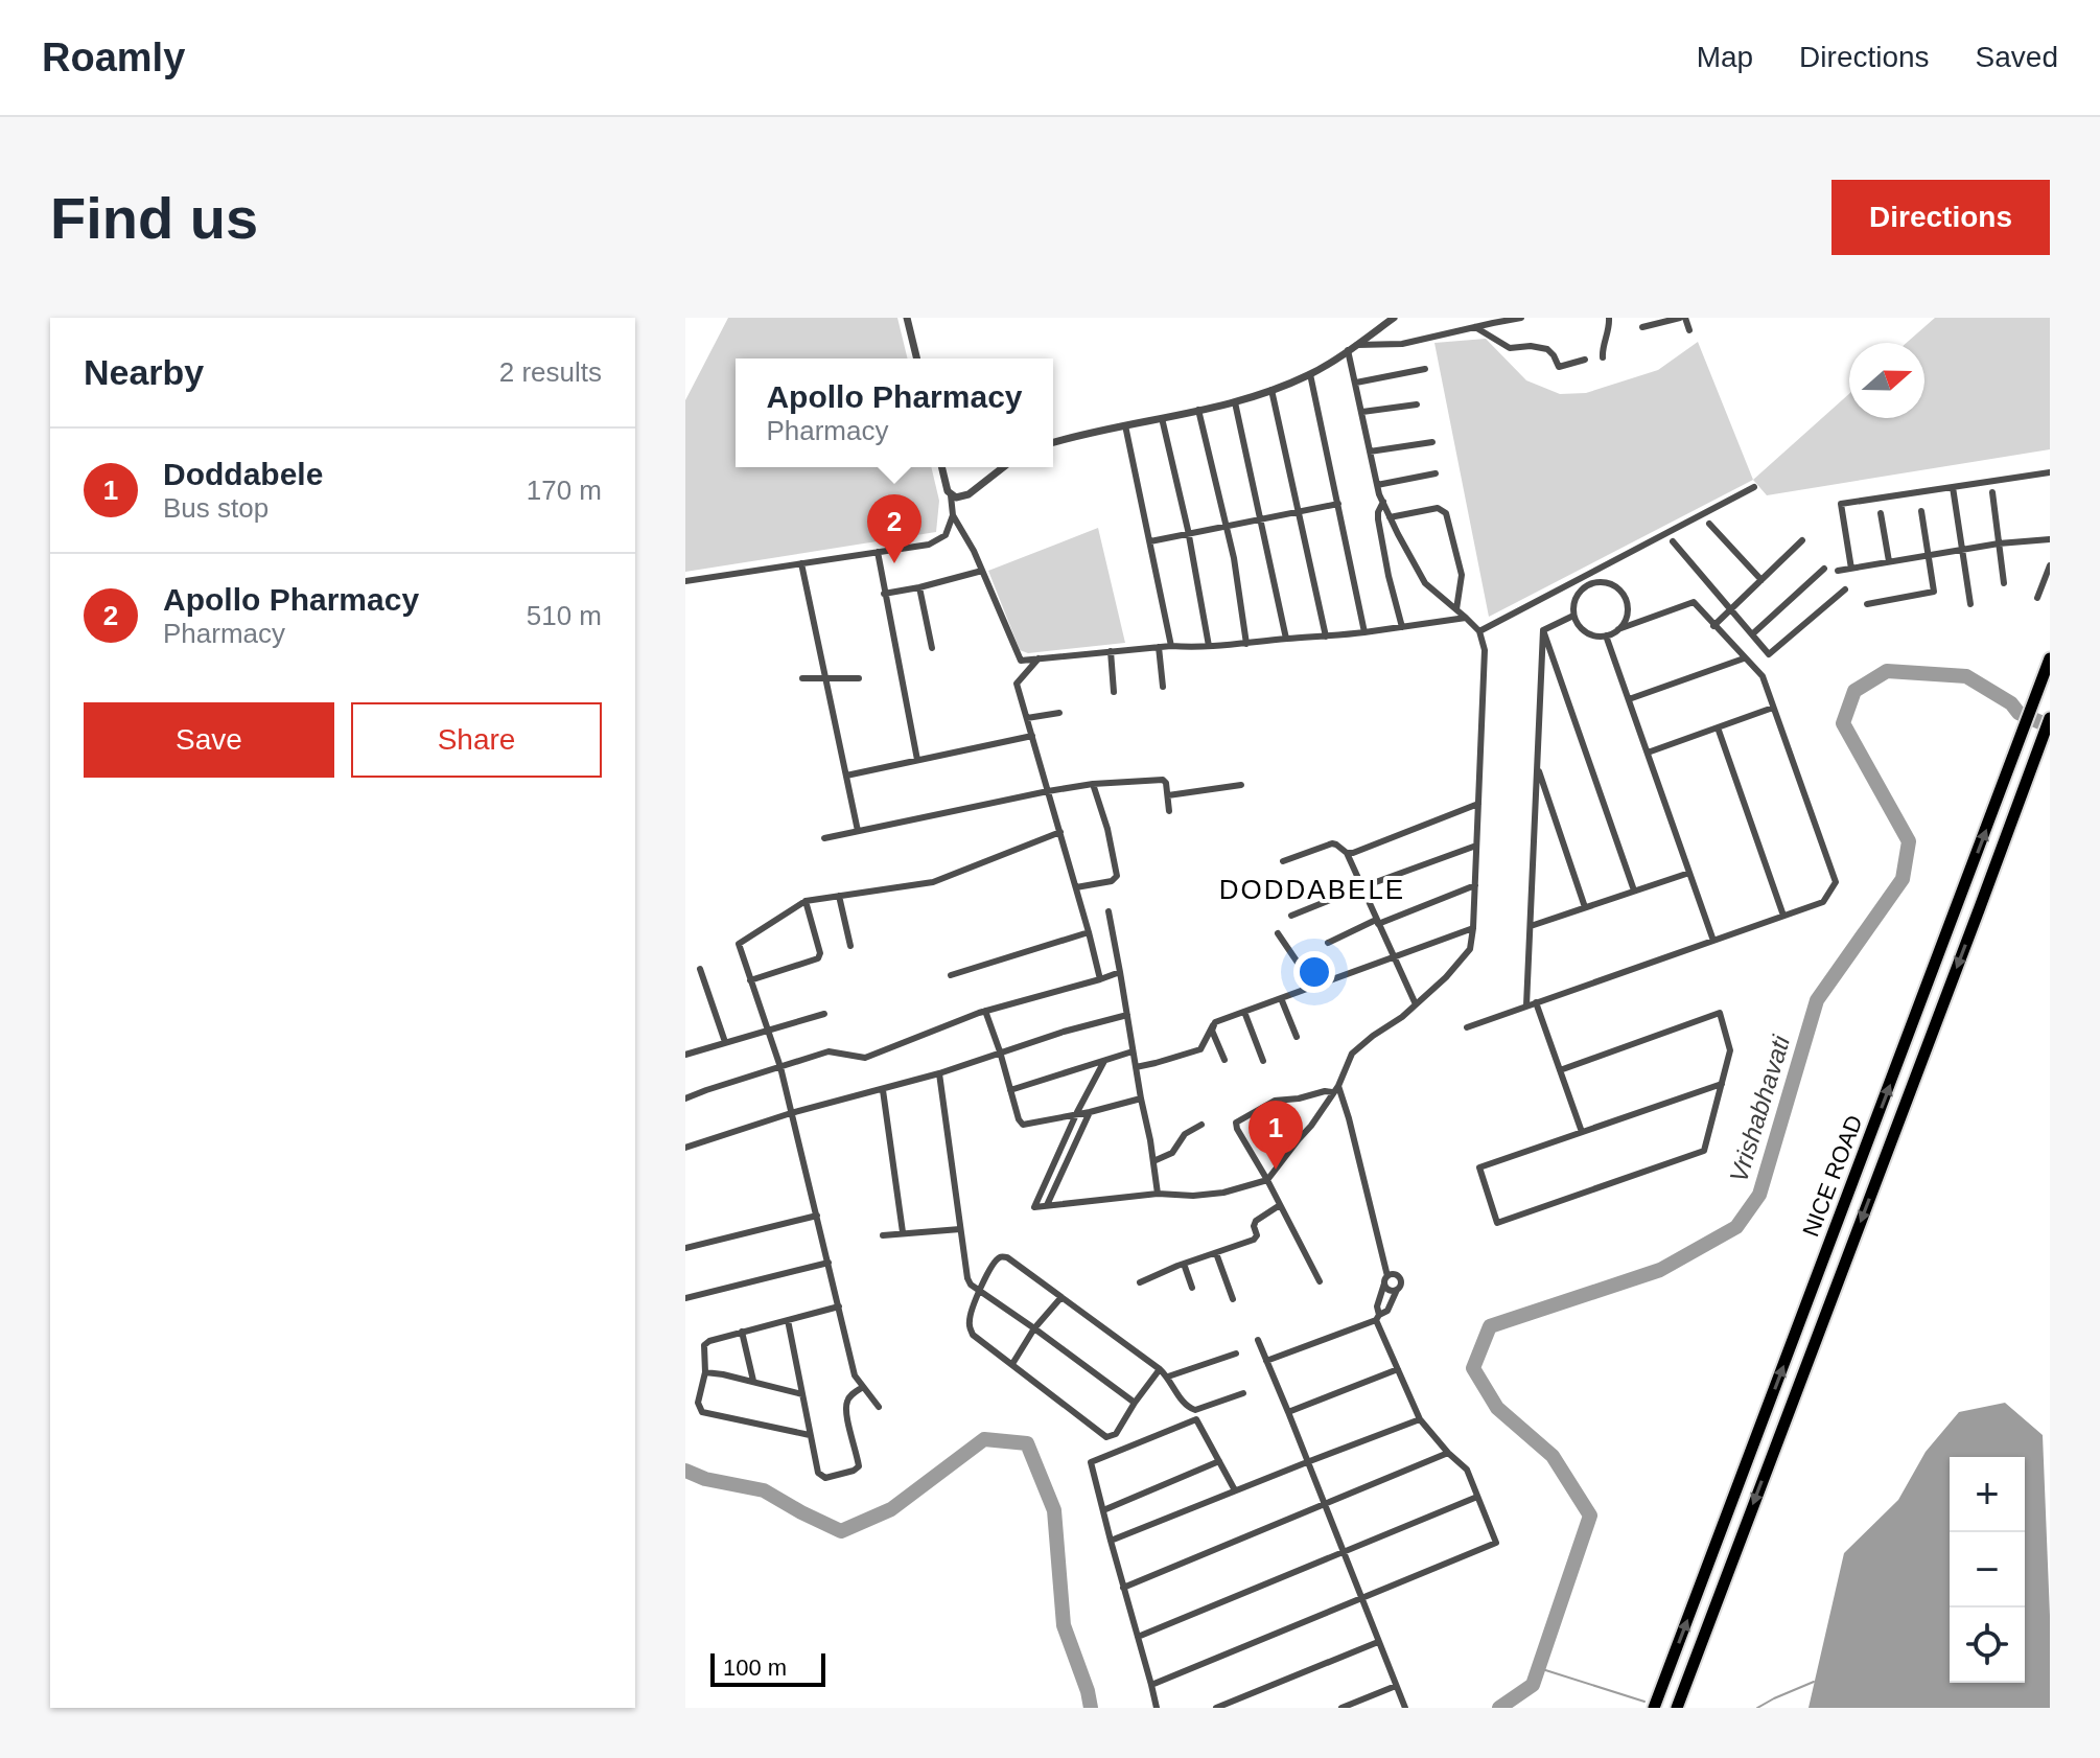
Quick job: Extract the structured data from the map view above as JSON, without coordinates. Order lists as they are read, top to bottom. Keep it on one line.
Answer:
{"streets":{"highway":["NICE ROAD"]},"districts":["DODDABELE"],"water":["Vrishabhavati"],"scale_bar":"100 m","north":"right","page":{"header":"Roamly","nav":["Map","Directions","Saved"],"buttons":["Directions",["Save","Share"]],"title":"Find us","heading":["Nearby","2 results"],"popup":["Apollo Pharmacy","Pharmacy"],"list":[{"mark":"1","name":"Doddabele","note":"Bus stop","value":"170 m"},{"mark":"2","name":"Apollo Pharmacy","note":"Pharmacy","value":"510 m"}],"pins":["2","1"],"map_buttons":["+","−"],"scale":"100 m"}}
